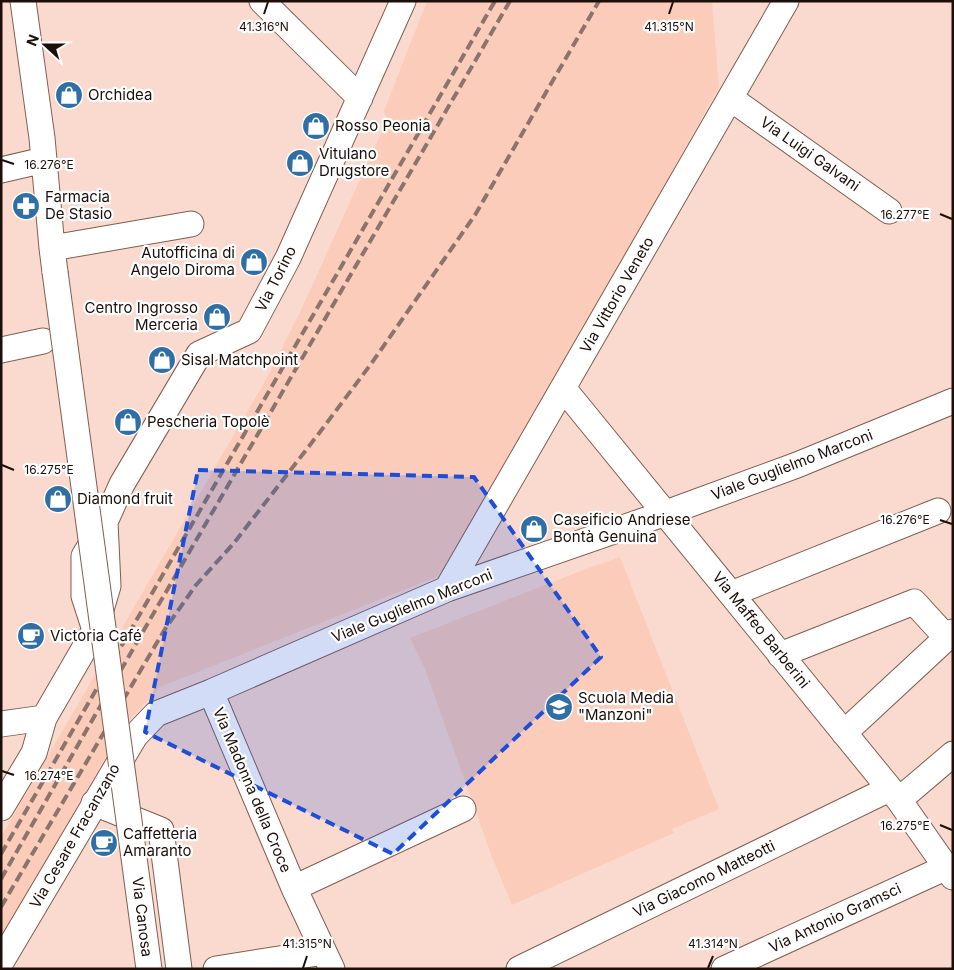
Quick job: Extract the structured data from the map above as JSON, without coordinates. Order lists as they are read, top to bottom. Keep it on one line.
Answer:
{"streets":{"street":["Via Luigi Galvani","Via Torino","Via Vittorio Veneto","Viale Guglielmo Marconi","Via Maffeo Barberini","Via Madonna della Croce","Via Cesare Fracanzano","Via Giacomo Matteotti","Via Canosa","Via Antonio Gramsci"]},"crossings":[["Via Luigi Galvani","Via Vittorio Veneto"],["Via Vittorio Veneto","Viale Guglielmo Marconi"],["Via Vittorio Veneto","Via Maffeo Barberini"],["Viale Guglielmo Marconi","Via Maffeo Barberini"],["Viale Guglielmo Marconi","Via Madonna della Croce"],["Viale Guglielmo Marconi","Via Cesare Fracanzano"],["Via Maffeo Barberini","Via Giacomo Matteotti"],["Via Maffeo Barberini","Via Antonio Gramsci"]],"places":{"shop":["Orchidea","Rosso Peonia","Vitulano Drugstore","Autofficina di Angelo Diroma","Centro Ingrosso Merceria","Sisal Matchpoint","Pescheria Topolè","Diamond fruit","Caseificio Andriese Bontà Genuina"],"pharmacy":["Farmacia De Stasio"],"cafe":["Victoria Café","Caffetteria Amaranto"],"school or university":["Scuola Media \"Manzoni\""]},"north":"left","coordinates":["41.316°N","41.315°N","16.276°E","16.277°E","16.275°E","16.274°E","41.314°N"]}
